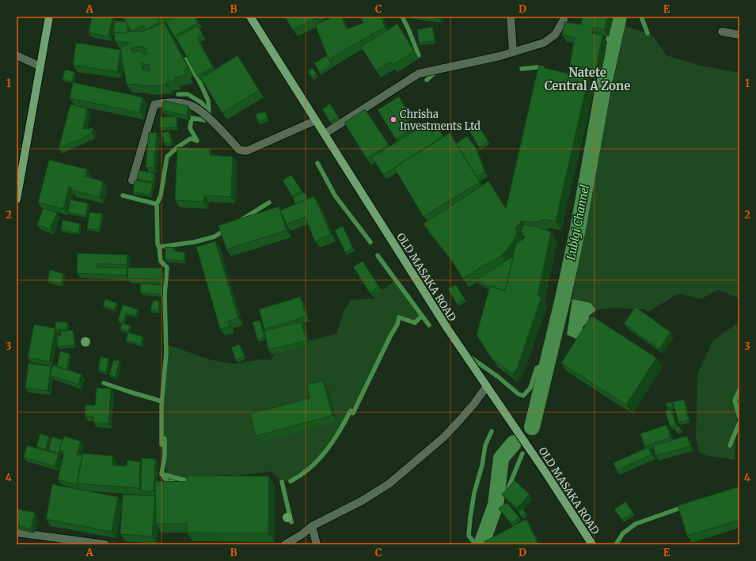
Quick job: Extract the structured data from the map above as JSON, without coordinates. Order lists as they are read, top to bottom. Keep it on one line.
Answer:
{"streets":{"main road":["OLD MASAKA ROAD"]},"districts":["Natete Central A Zone"],"water":["Lubigi Channel"],"places":["Chrisha Investments Ltd"],"grid":{"columns":["A","B","C","D","E"],"rows":["1","2","3","4"]}}
